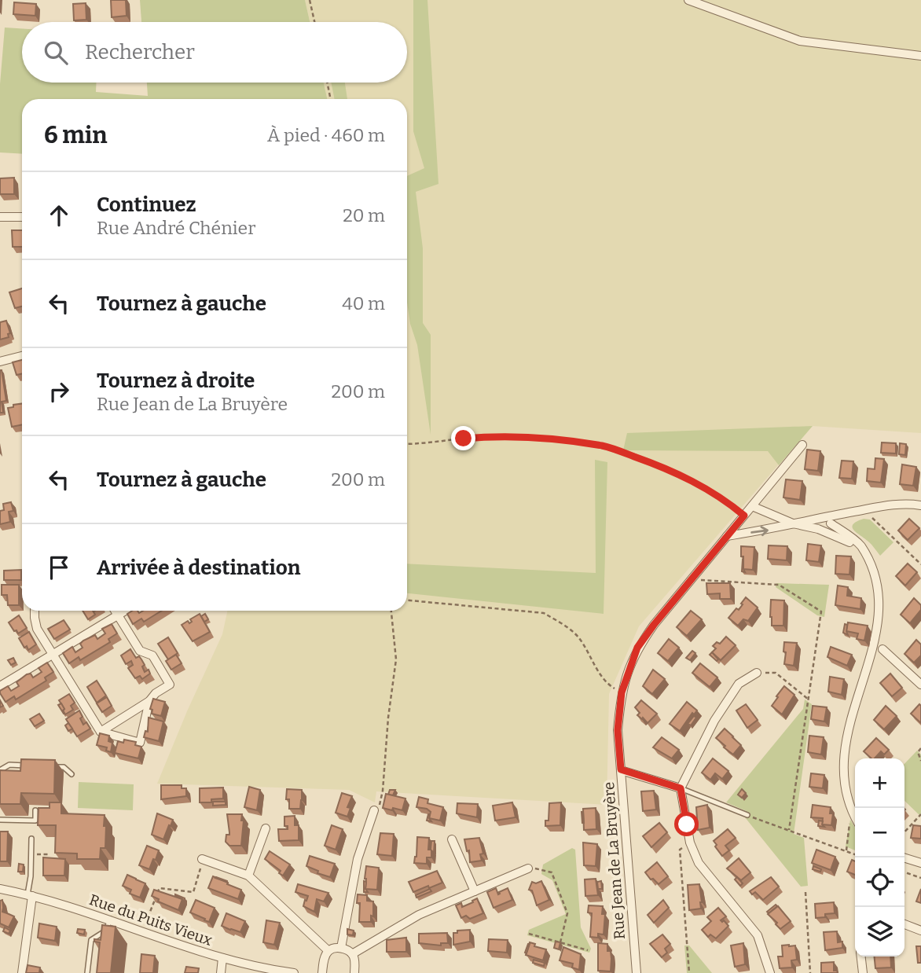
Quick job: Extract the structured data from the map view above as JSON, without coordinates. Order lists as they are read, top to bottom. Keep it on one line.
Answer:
{"streets":{"street":["Rue Jean de La Bruyère","Rue du Puits Vieux"]},"page":{"search":"Rechercher","heading":["6 min","À pied · 460 m"],"list":[["Continuez","Rue André Chénier","20 m"],["Tournez à gauche","40 m"],["Tournez à droite","Rue Jean de La Bruyère","200 m"],["Tournez à gauche","200 m"],"Arrivée à destination"],"map_buttons":["+","−"]}}
